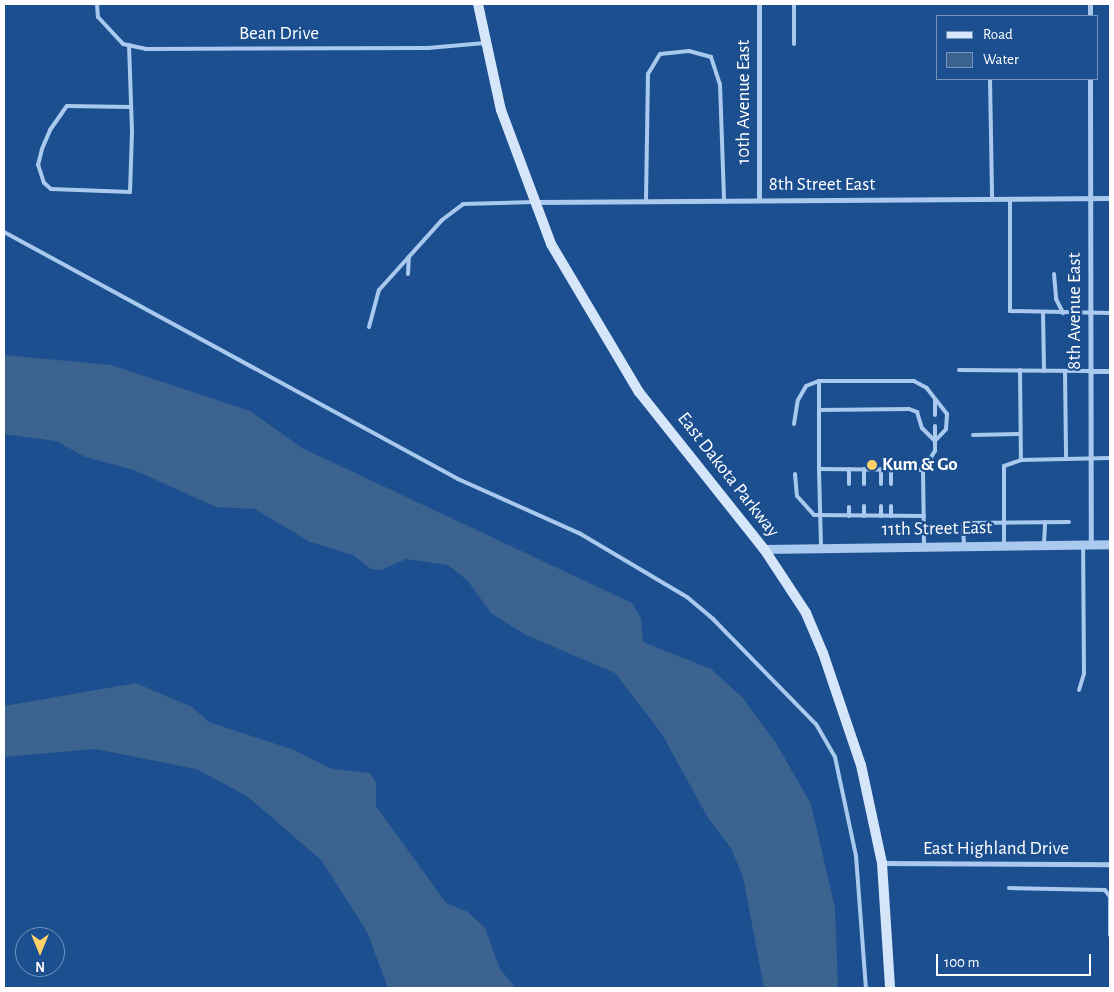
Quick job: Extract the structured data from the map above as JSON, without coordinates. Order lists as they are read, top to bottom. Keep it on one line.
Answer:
{"streets":{"main road":["East Dakota Parkway"],"street":["10th Avenue East","8th Street East","8th Avenue East","11th Street East","East Highland Drive"],"lane":["Bean Drive"]},"crossings":[["Bean Drive","East Dakota Parkway"],["10th Avenue East","8th Street East"],["8th Street East","8th Avenue East"],["8th Street East","East Dakota Parkway"],["8th Avenue East","11th Street East"],["East Dakota Parkway","11th Street East"],["East Dakota Parkway","East Highland Drive"]],"places":["Kum & Go"],"legend":["Road","Water"],"scale_bar":"100 m","north":"bottom"}
